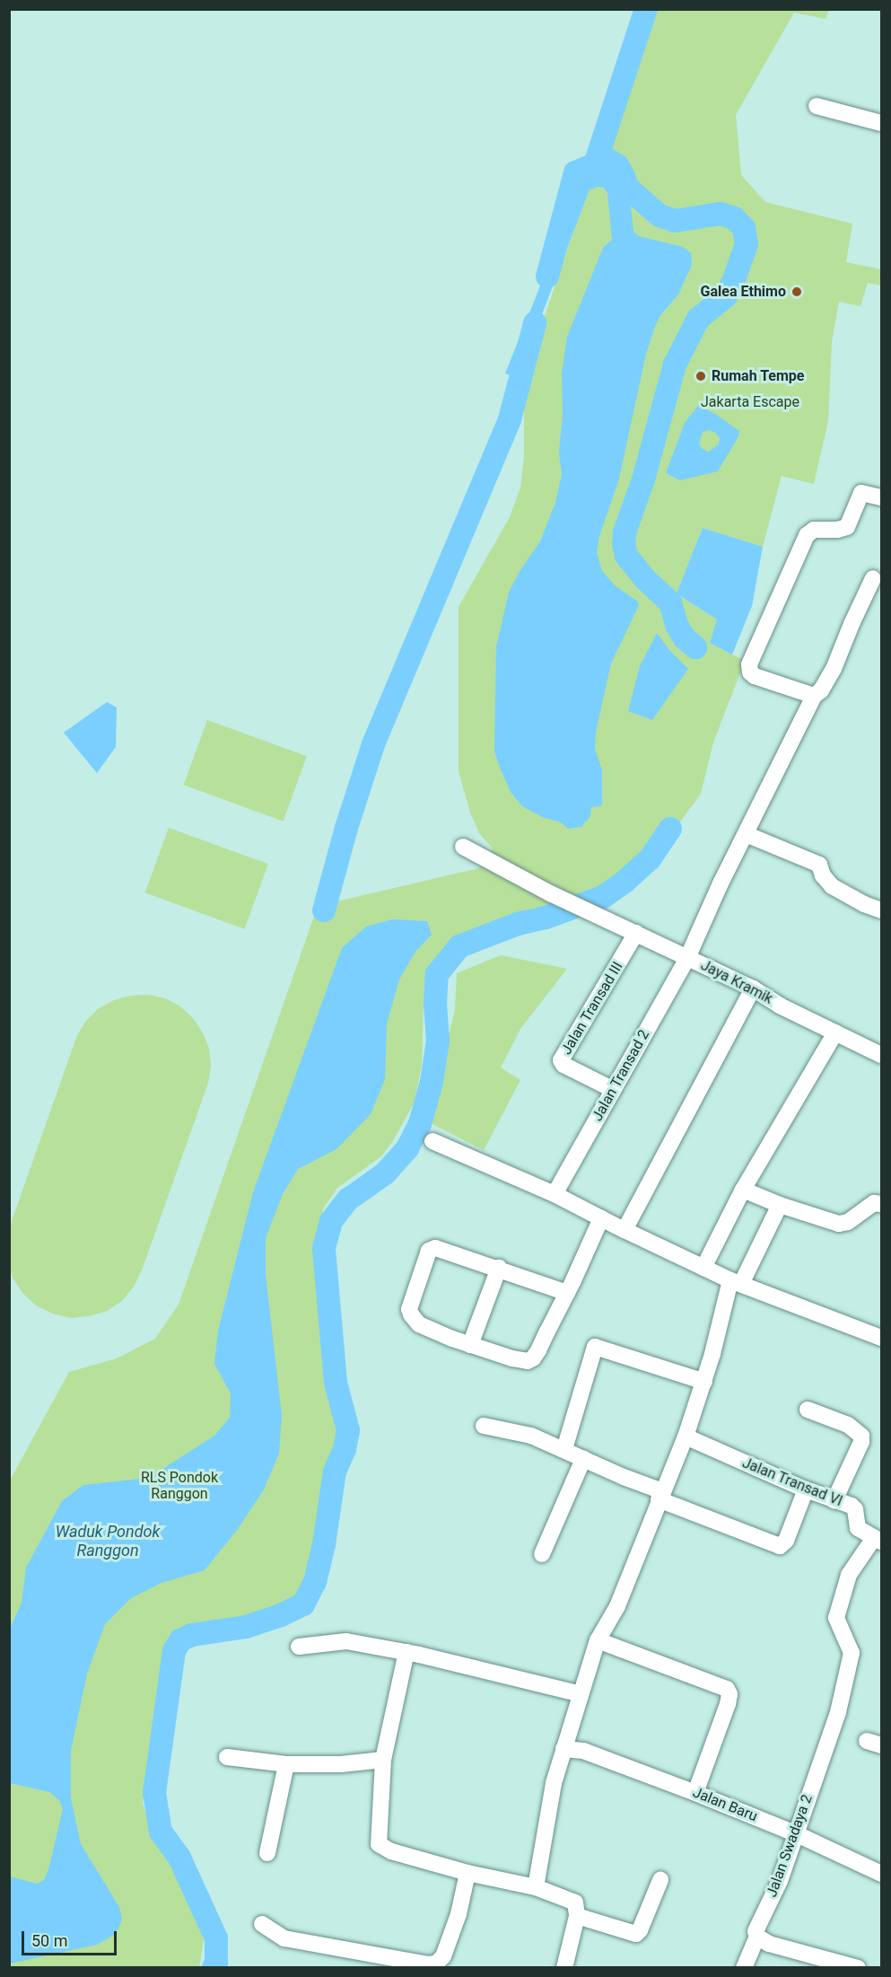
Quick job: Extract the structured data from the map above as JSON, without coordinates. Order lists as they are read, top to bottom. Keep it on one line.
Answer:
{"streets":{"street":["Jaya Kramik","Jalan Transad III","Jalan Transad 2","Jalan Transad VI","Jalan Baru","Jalan Swadaya 2"]},"crossings":[["Jaya Kramik","Jalan Transad III"],["Jaya Kramik","Jalan Transad 2"],["Jalan Transad III","Jalan Transad 2"],["Jalan Transad VI","Jalan Swadaya 2"],["Jalan Baru","Jalan Swadaya 2"]],"water":["Waduk Pondok Ranggon"],"parks":["Jakarta Escape","RLS Pondok Ranggon"],"places":["Galea Ethimo","Rumah Tempe"],"scale_bar":"50 m"}
